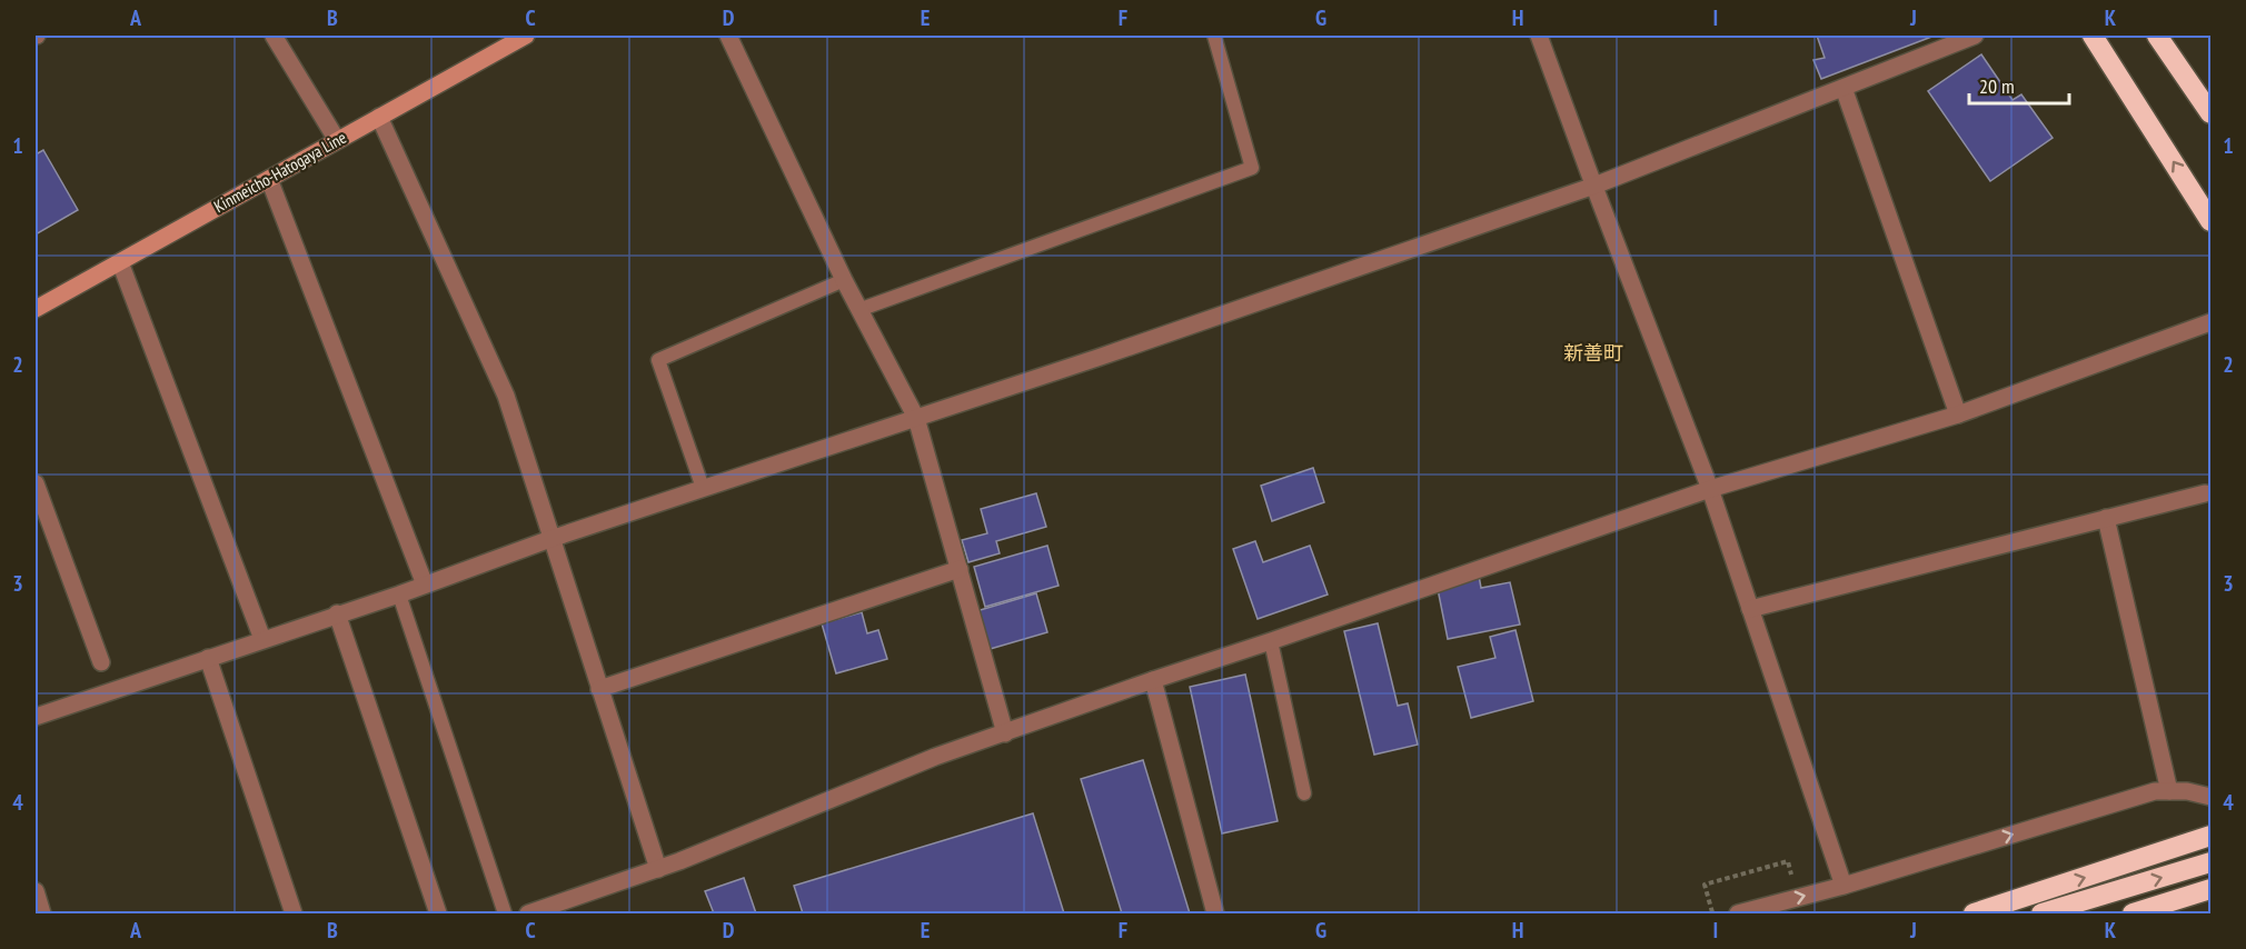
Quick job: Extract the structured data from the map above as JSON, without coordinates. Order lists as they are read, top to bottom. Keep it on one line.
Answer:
{"streets":{"main road":["Kinmeicho-Hatogaya Line"]},"districts":["新善町"],"scale_bar":"20 m","grid":{"columns":["A","B","C","D","E","F","G","H","I","J","K"],"rows":["1","2","3","4"]}}
